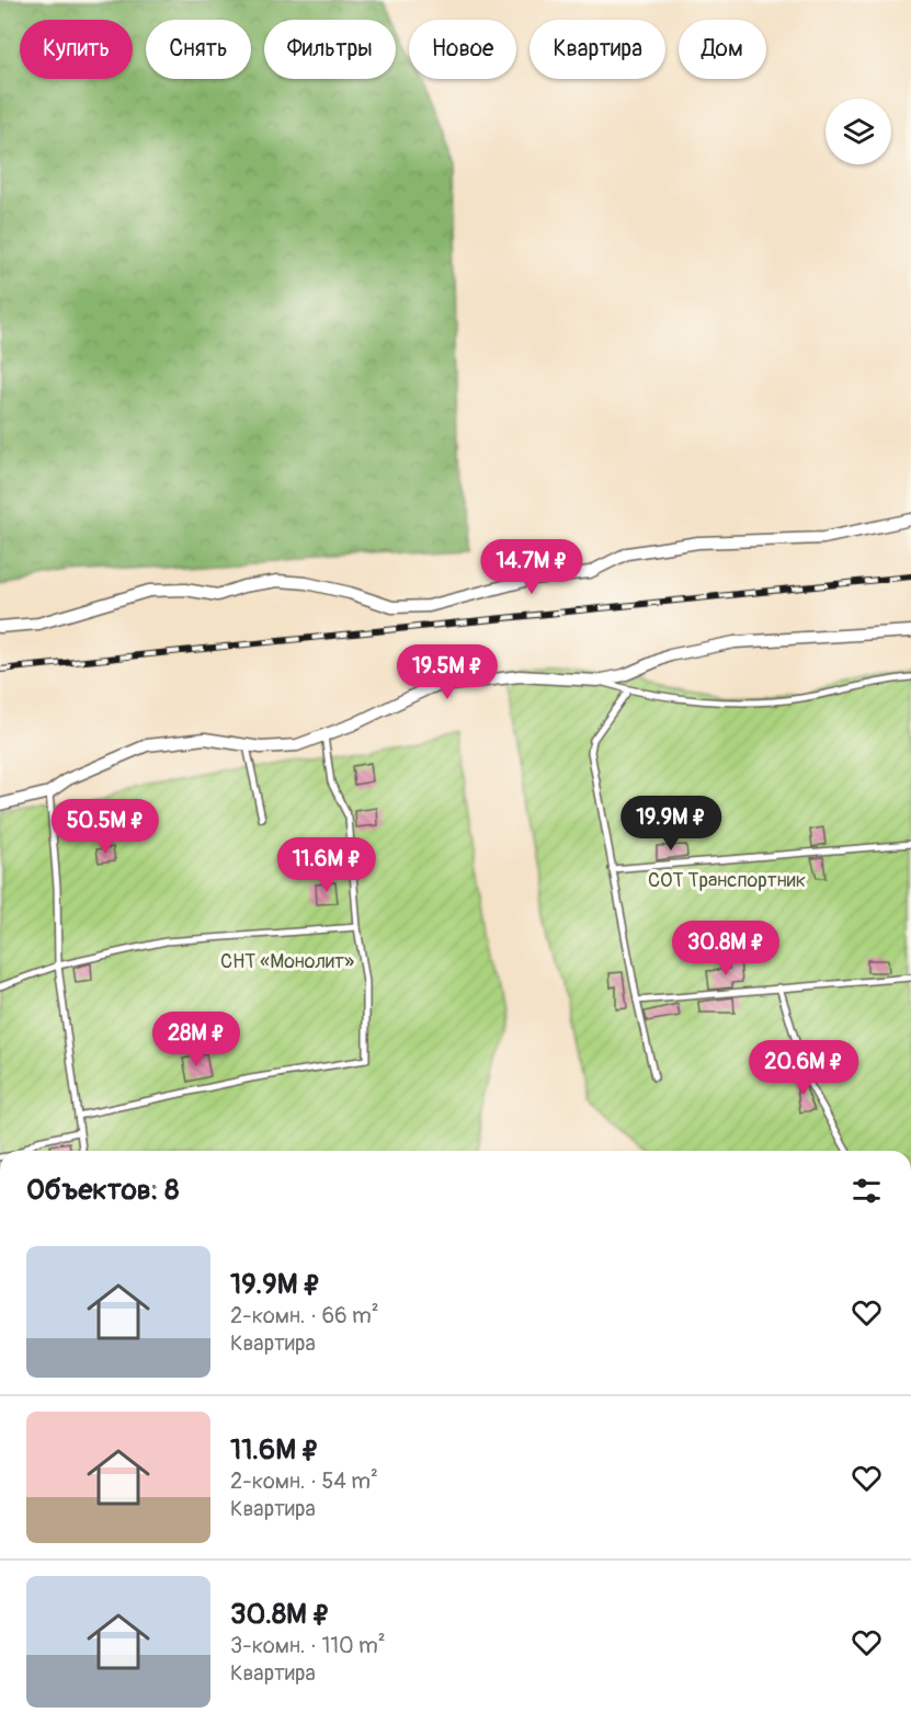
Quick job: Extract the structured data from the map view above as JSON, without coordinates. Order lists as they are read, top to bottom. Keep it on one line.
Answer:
{"parks":["СОТ Транспортник","СНТ «Монолит»"],"page":{"chip":["Купить","Снять","Фильтры","Новое","Квартира","Дом"],"price":["14.7M ₽","19.5M ₽","19.9M ₽","50.5M ₽","11.6M ₽","30.8M ₽","28M ₽","20.6M ₽"],"heading":"Объектов: 8","list":[{"name":"19.9M ₽","note":"2-комн. · 66 m² · Квартира"},{"name":"11.6M ₽","note":"2-комн. · 54 m² · Квартира"},{"name":"30.8M ₽","note":"3-комн. · 110 m² · Квартира"}]}}
